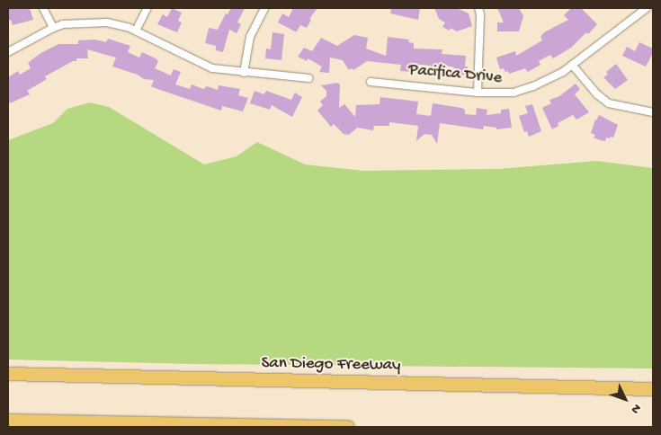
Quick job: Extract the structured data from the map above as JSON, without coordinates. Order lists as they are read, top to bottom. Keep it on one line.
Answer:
{"streets":{"highway":["San Diego Freeway"],"street":["Pacifica Drive"]},"north":"bottom right"}
